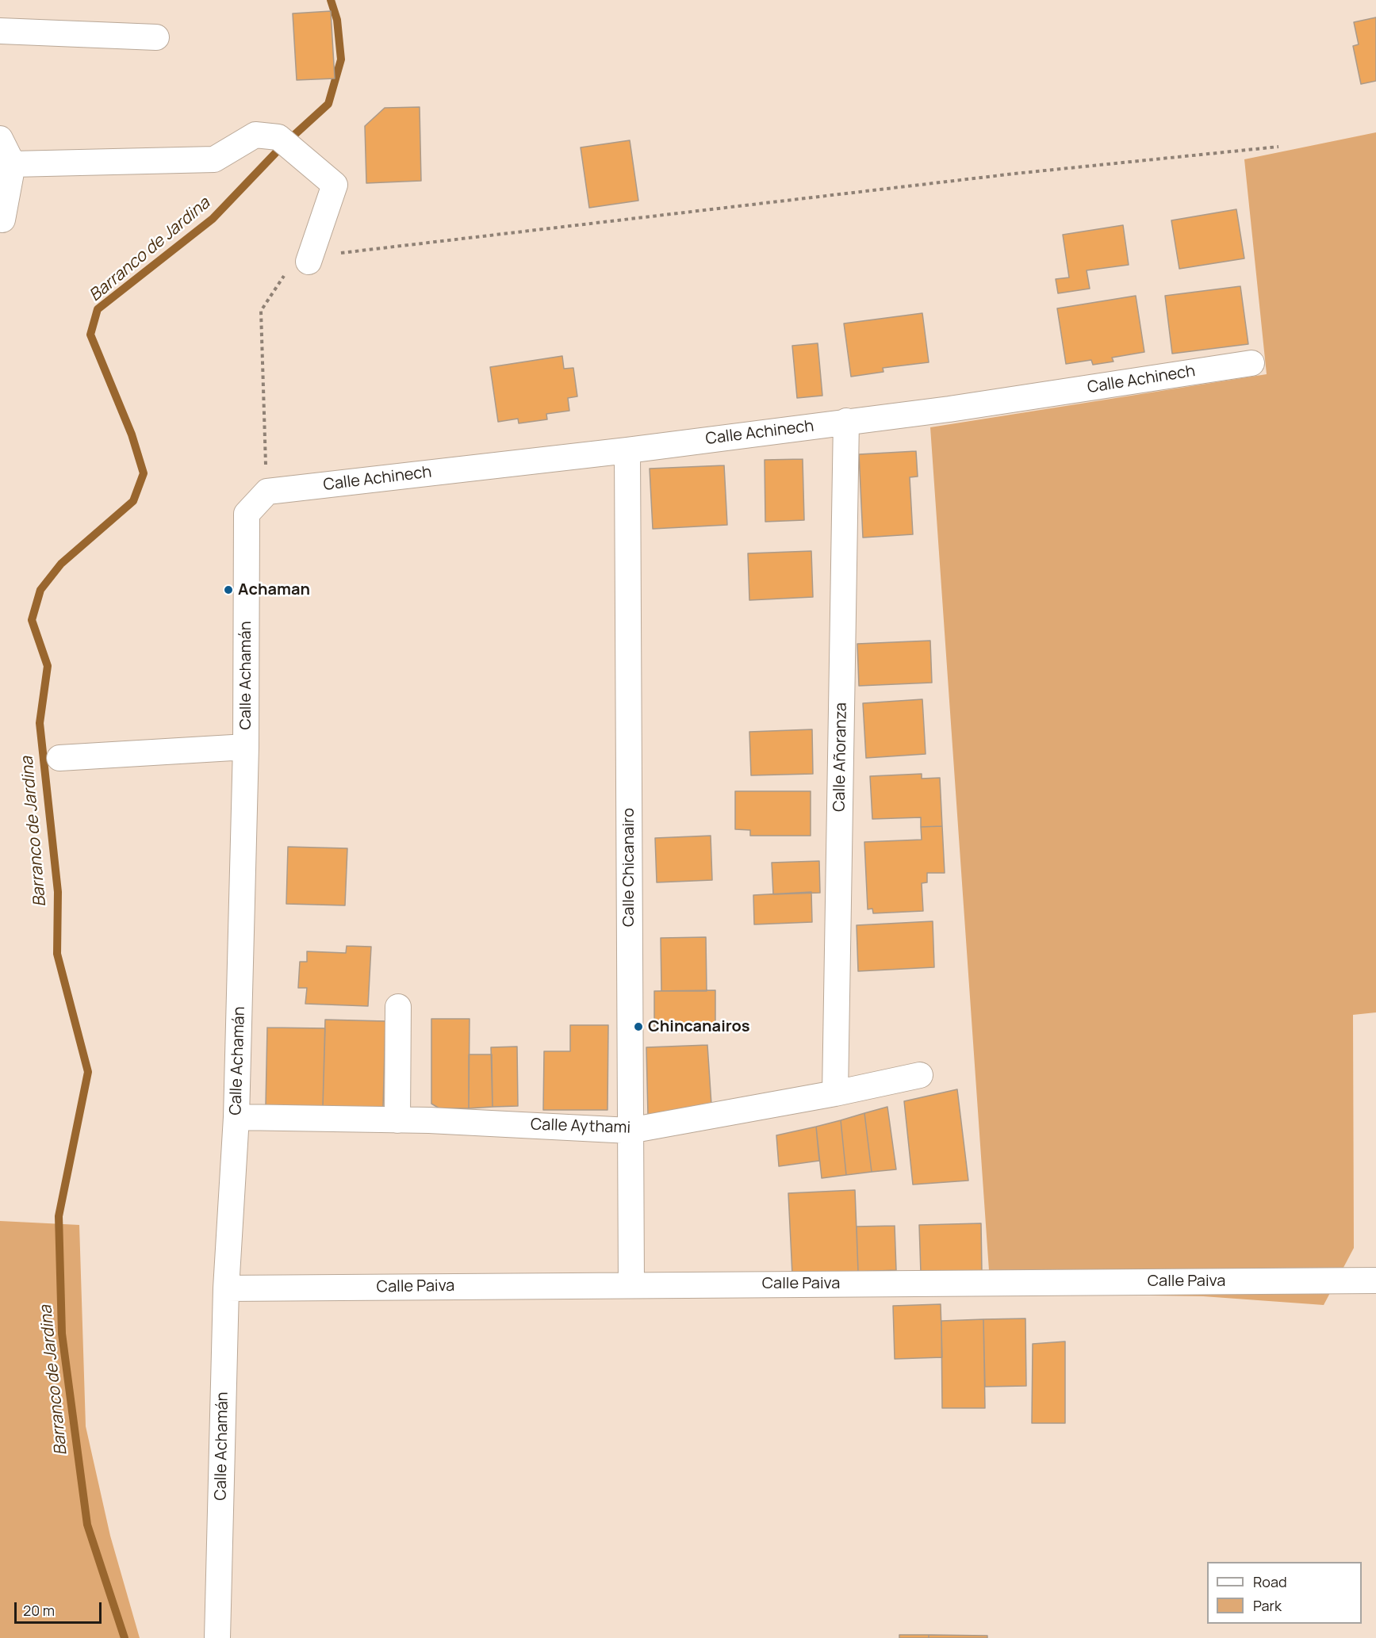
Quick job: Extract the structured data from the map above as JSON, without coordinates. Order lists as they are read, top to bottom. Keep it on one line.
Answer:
{"streets":{"street":["Calle Achinech","Calle Achamán","Calle Añoranza","Calle Chicanairo","Calle Aythami","Calle Paiva"]},"crossings":[["Calle Achinech","Calle Achamán"],["Calle Achinech","Calle Añoranza"],["Calle Achinech","Calle Chicanairo"],["Calle Achamán","Calle Aythami"],["Calle Achamán","Calle Paiva"],["Calle Añoranza","Calle Aythami"],["Calle Chicanairo","Calle Aythami"],["Calle Chicanairo","Calle Paiva"]],"water":["Barranco de Jardina"],"places":["Achaman","Chincanairos"],"legend":["Road","Park"],"scale_bar":"20 m"}
